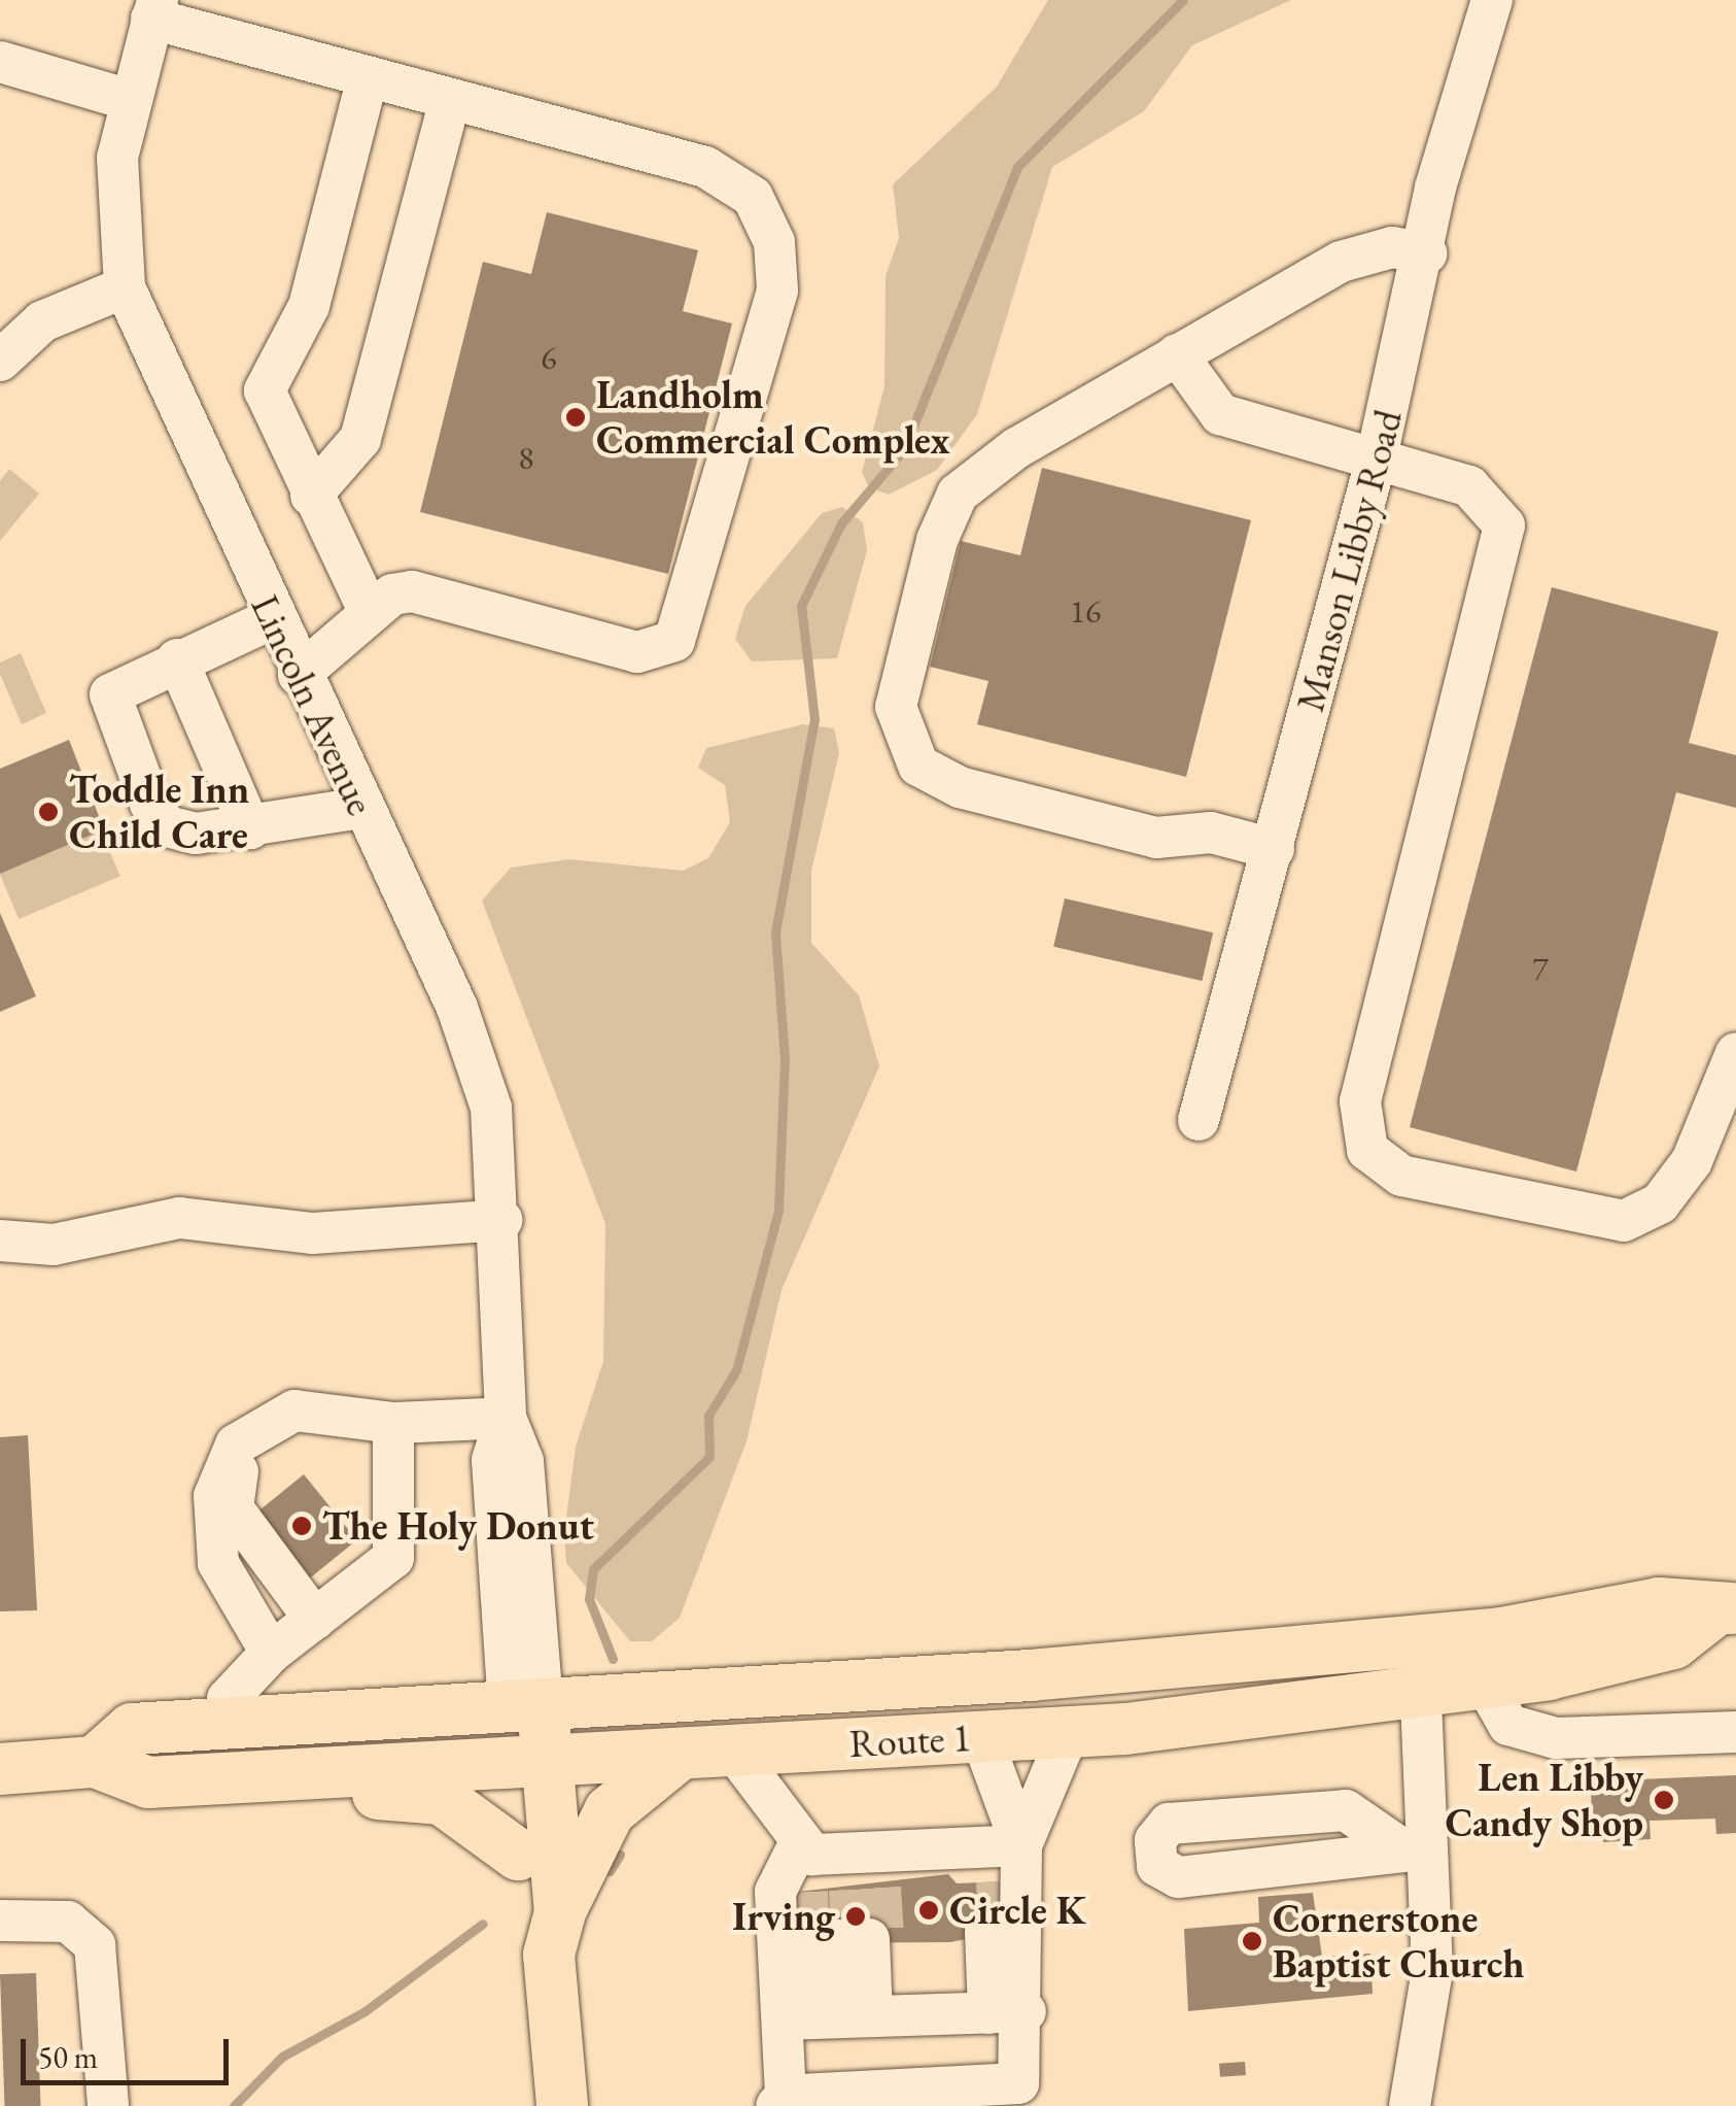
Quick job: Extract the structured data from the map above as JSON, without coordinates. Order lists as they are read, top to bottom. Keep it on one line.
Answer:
{"streets":{"main road":["Route 1"],"street":["Manson Libby Road","Lincoln Avenue"]},"crossings":[["Lincoln Avenue","Route 1"]],"places":["Landholm Commercial Complex","Toddle Inn Child Care","The Holy Donut","Len Libby Candy Shop","Circle K","Irving","Cornerstone Baptist Church"],"house_numbers":["6","8","16","7"],"scale_bar":"50 m"}
